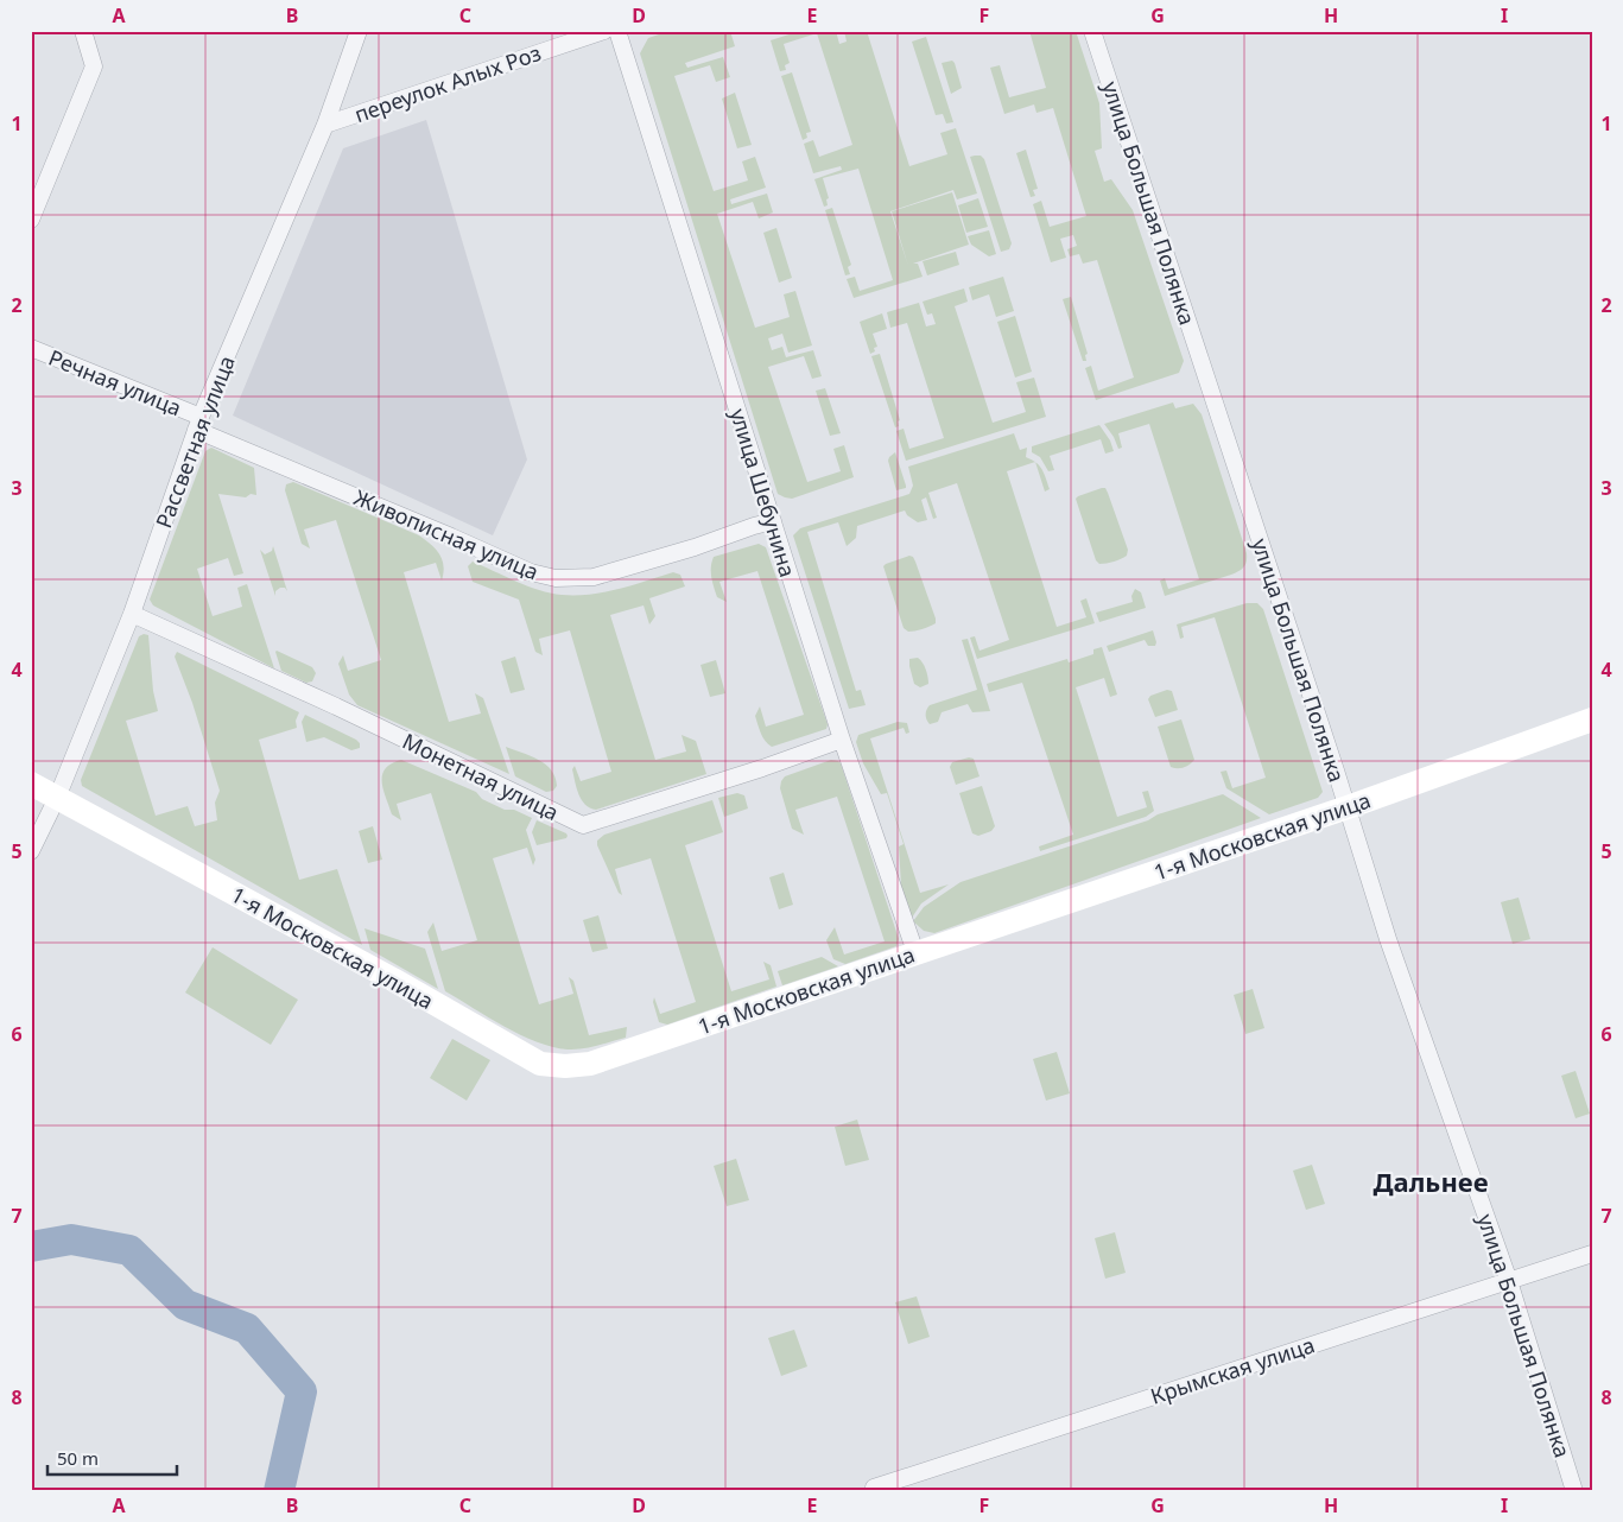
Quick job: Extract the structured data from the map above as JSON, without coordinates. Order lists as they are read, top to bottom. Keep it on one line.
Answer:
{"streets":{"street":["переулок Алых Роз","улица Большая Полянка","Речная улица","Рассветная улица","улица Шебунина","Живописная улица","Монетная улица","1-я Московская улица","Крымская улица"]},"crossings":[["переулок Алых Роз","Рассветная улица"],["улица Большая Полянка","1-я Московская улица"],["улица Большая Полянка","Крымская улица"],["Речная улица","Рассветная улица"],["Речная улица","Живописная улица"],["Рассветная улица","Живописная улица"],["Рассветная улица","Монетная улица"],["Рассветная улица","1-я Московская улица"],["улица Шебунина","Живописная улица"],["улица Шебунина","Монетная улица"],["улица Шебунина","1-я Московская улица"]],"districts":["Дальнее"],"scale_bar":"50 m","grid":{"columns":["A","B","C","D","E","F","G","H","I"],"rows":["1","2","3","4","5","6","7","8"]}}
